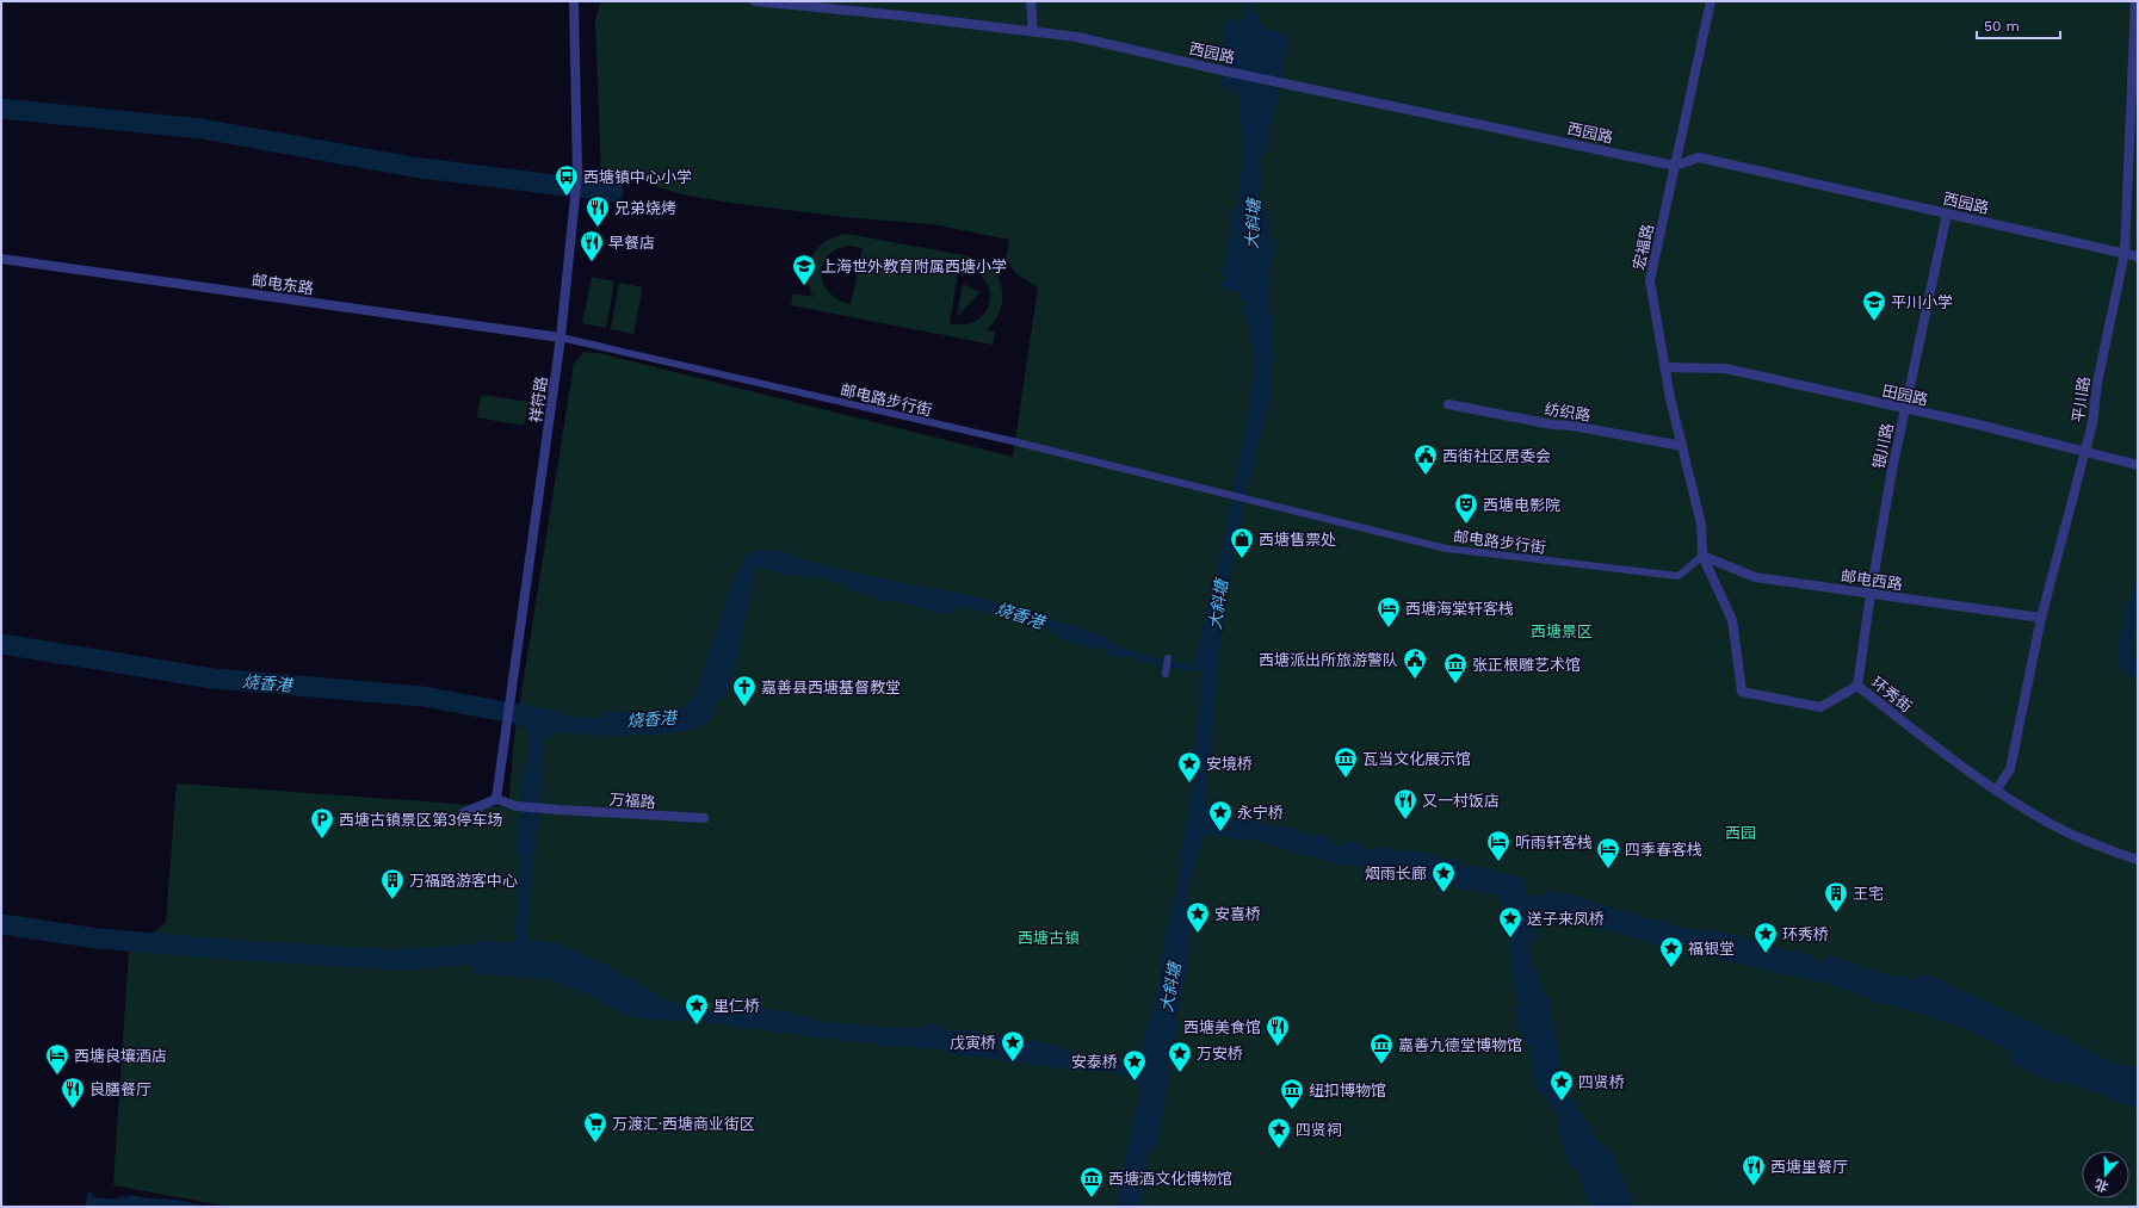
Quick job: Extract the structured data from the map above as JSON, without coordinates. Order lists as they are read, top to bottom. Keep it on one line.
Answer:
{"streets":{"street":["西园路","宏福路","邮电东路","田园路","祥符路","邮电路步行街","平川路","纺织路","银川路","邮电西路","环秀街","万福路"]},"crossings":[["西园路","宏福路"],["西园路","平川路"],["西园路","银川路"],["宏福路","田园路"],["宏福路","邮电路步行街"],["宏福路","纺织路"],["宏福路","邮电西路"],["宏福路","环秀街"],["邮电东路","祥符路"],["邮电东路","邮电路步行街"],["田园路","平川路"],["田园路","银川路"],["祥符路","邮电路步行街"],["祥符路","万福路"],["邮电路步行街","邮电西路"],["邮电路步行街","环秀街"],["平川路","邮电西路"],["平川路","环秀街"],["银川路","邮电西路"],["银川路","环秀街"],["邮电西路","环秀街"]],"water":["大斜塘","烧香港"],"parks":["西塘景区","西园","西塘古镇"],"places":{"bus stop":["西塘镇中心小学"],"restaurant":["兄弟烧烤","早餐店","又一村饭店","西塘美食馆","良膳餐厅","西塘里餐厅"],"school or university":["上海世外教育附属西塘小学","平川小学"],"public building":["西街社区居委会","西塘派出所旅游警队"],"theatre":["西塘电影院"],"shop":["西塘售票处"],"hotel":["西塘海棠轩客栈","听雨轩客栈","四季春客栈","西塘良壤酒店"],"museum":["张正根雕艺术馆","瓦当文化展示馆","嘉善九德堂博物馆","纽扣博物馆","西塘酒文化博物馆"],"church":["嘉善县西塘基督教堂"],"place":["安境桥","永宁桥","烟雨长廊","安喜桥","送子来凤桥","环秀桥","福银堂","里仁桥","戊寅桥","万安桥","安泰桥","四贤桥","四贤祠"],"parking":["西塘古镇景区第3停车场"],"building":["万福路游客中心","王宅"],"supermarket":["万渡汇·西塘商业街区"]},"scale_bar":"50 m","north":"bottom"}
